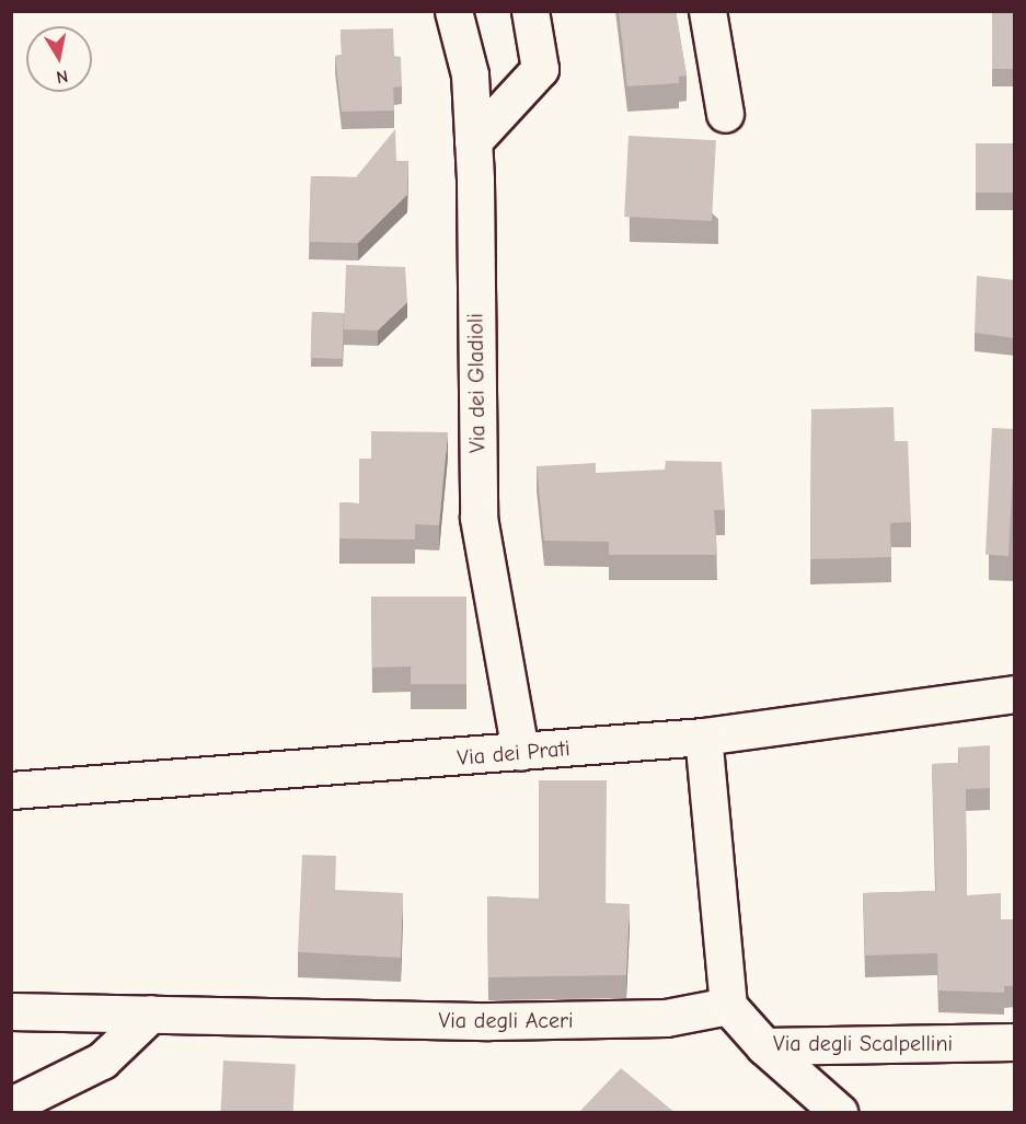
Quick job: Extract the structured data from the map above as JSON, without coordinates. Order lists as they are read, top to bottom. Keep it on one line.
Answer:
{"streets":{"street":["Via dei Gladioli","Via dei Prati","Via degli Aceri","Via degli Scalpellini"]},"crossings":[["Via dei Gladioli","Via dei Prati"],["Via degli Aceri","Via degli Scalpellini"]],"north":"bottom"}
